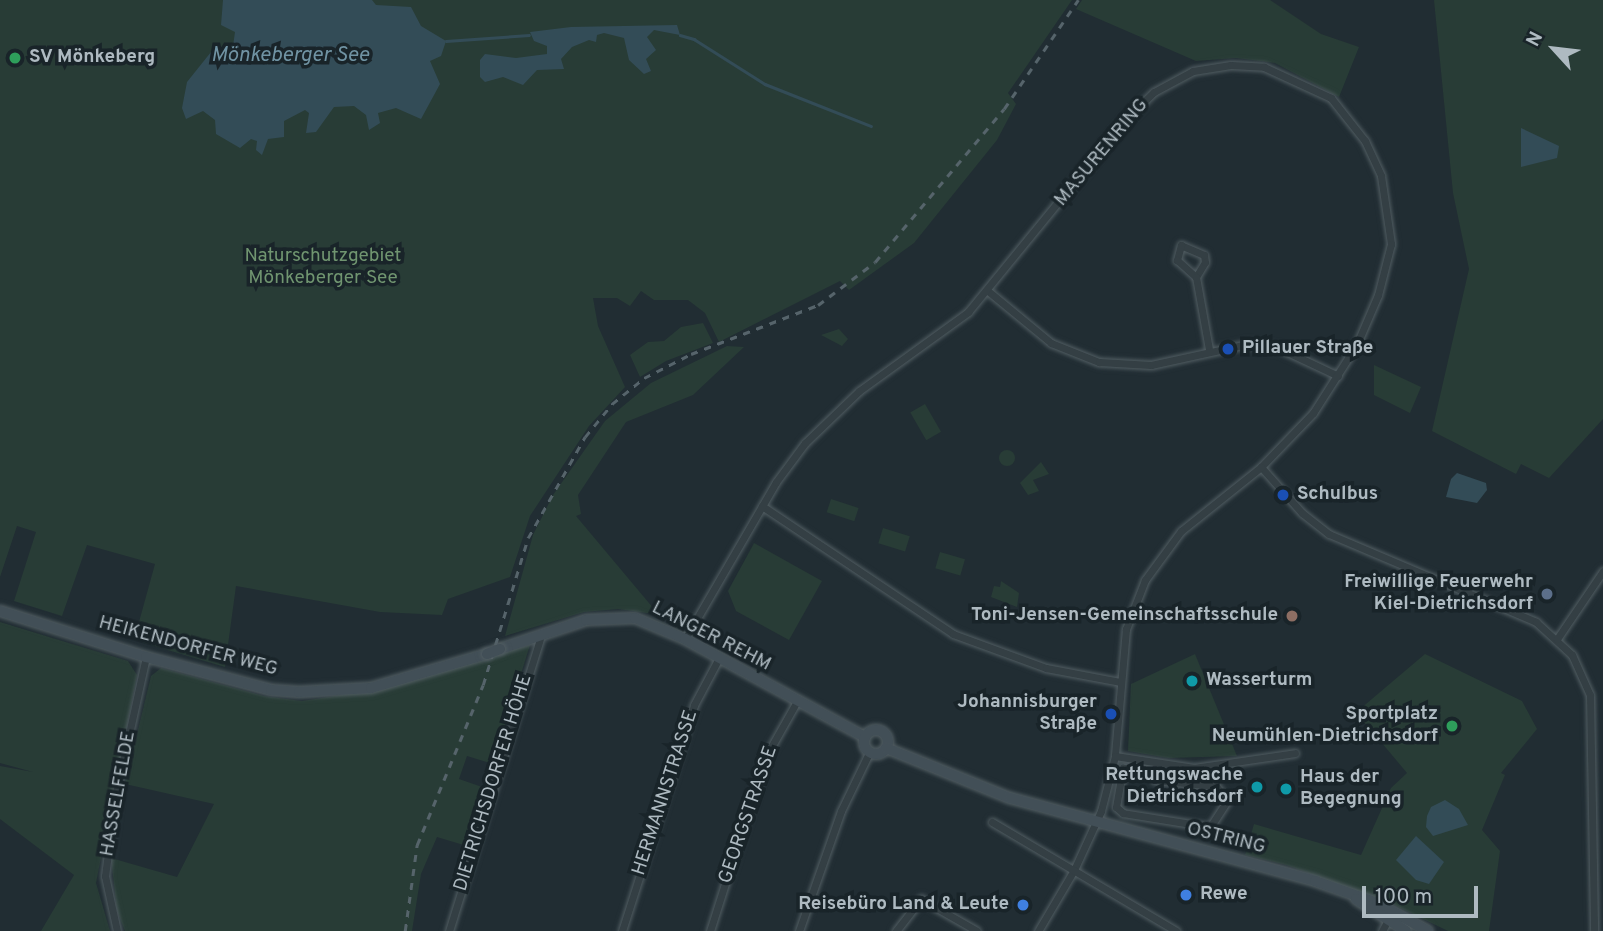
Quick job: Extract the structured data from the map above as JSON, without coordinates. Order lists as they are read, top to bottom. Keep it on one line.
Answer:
{"streets":{"street":["MASURENRING","LANGER REHM","HEIKENDORFER WEG","DIETRICHSDORFER HÖHE","HERMANNSTRASSE","HASSELFELDE","GEORGSTRASSE","OSTRING"]},"crossings":[["MASURENRING","LANGER REHM"],["MASURENRING","OSTRING"],["LANGER REHM","HEIKENDORFER WEG"],["LANGER REHM","DIETRICHSDORFER HÖHE"],["LANGER REHM","HERMANNSTRASSE"],["LANGER REHM","GEORGSTRASSE"],["HEIKENDORFER WEG","HASSELFELDE"]],"water":["Mönkeberger See"],"parks":["Naturschutzgebiet Mönkeberger See"],"places":["SV Mönkeberg","Pillauer Straße","Schulbus","Freiwillige Feuerwehr Kiel-Dietrichsdorf","Toni-Jensen-Gemeinschaftsschule","Wasserturm","Johannisburger Straße","Sportplatz Neumühlen-Dietrichsdorf","Rettungswache Dietrichsdorf","Haus der Begegnung","Rewe","Reisebüro Land & Leute"],"scale_bar":"100 m","north":"top left"}
